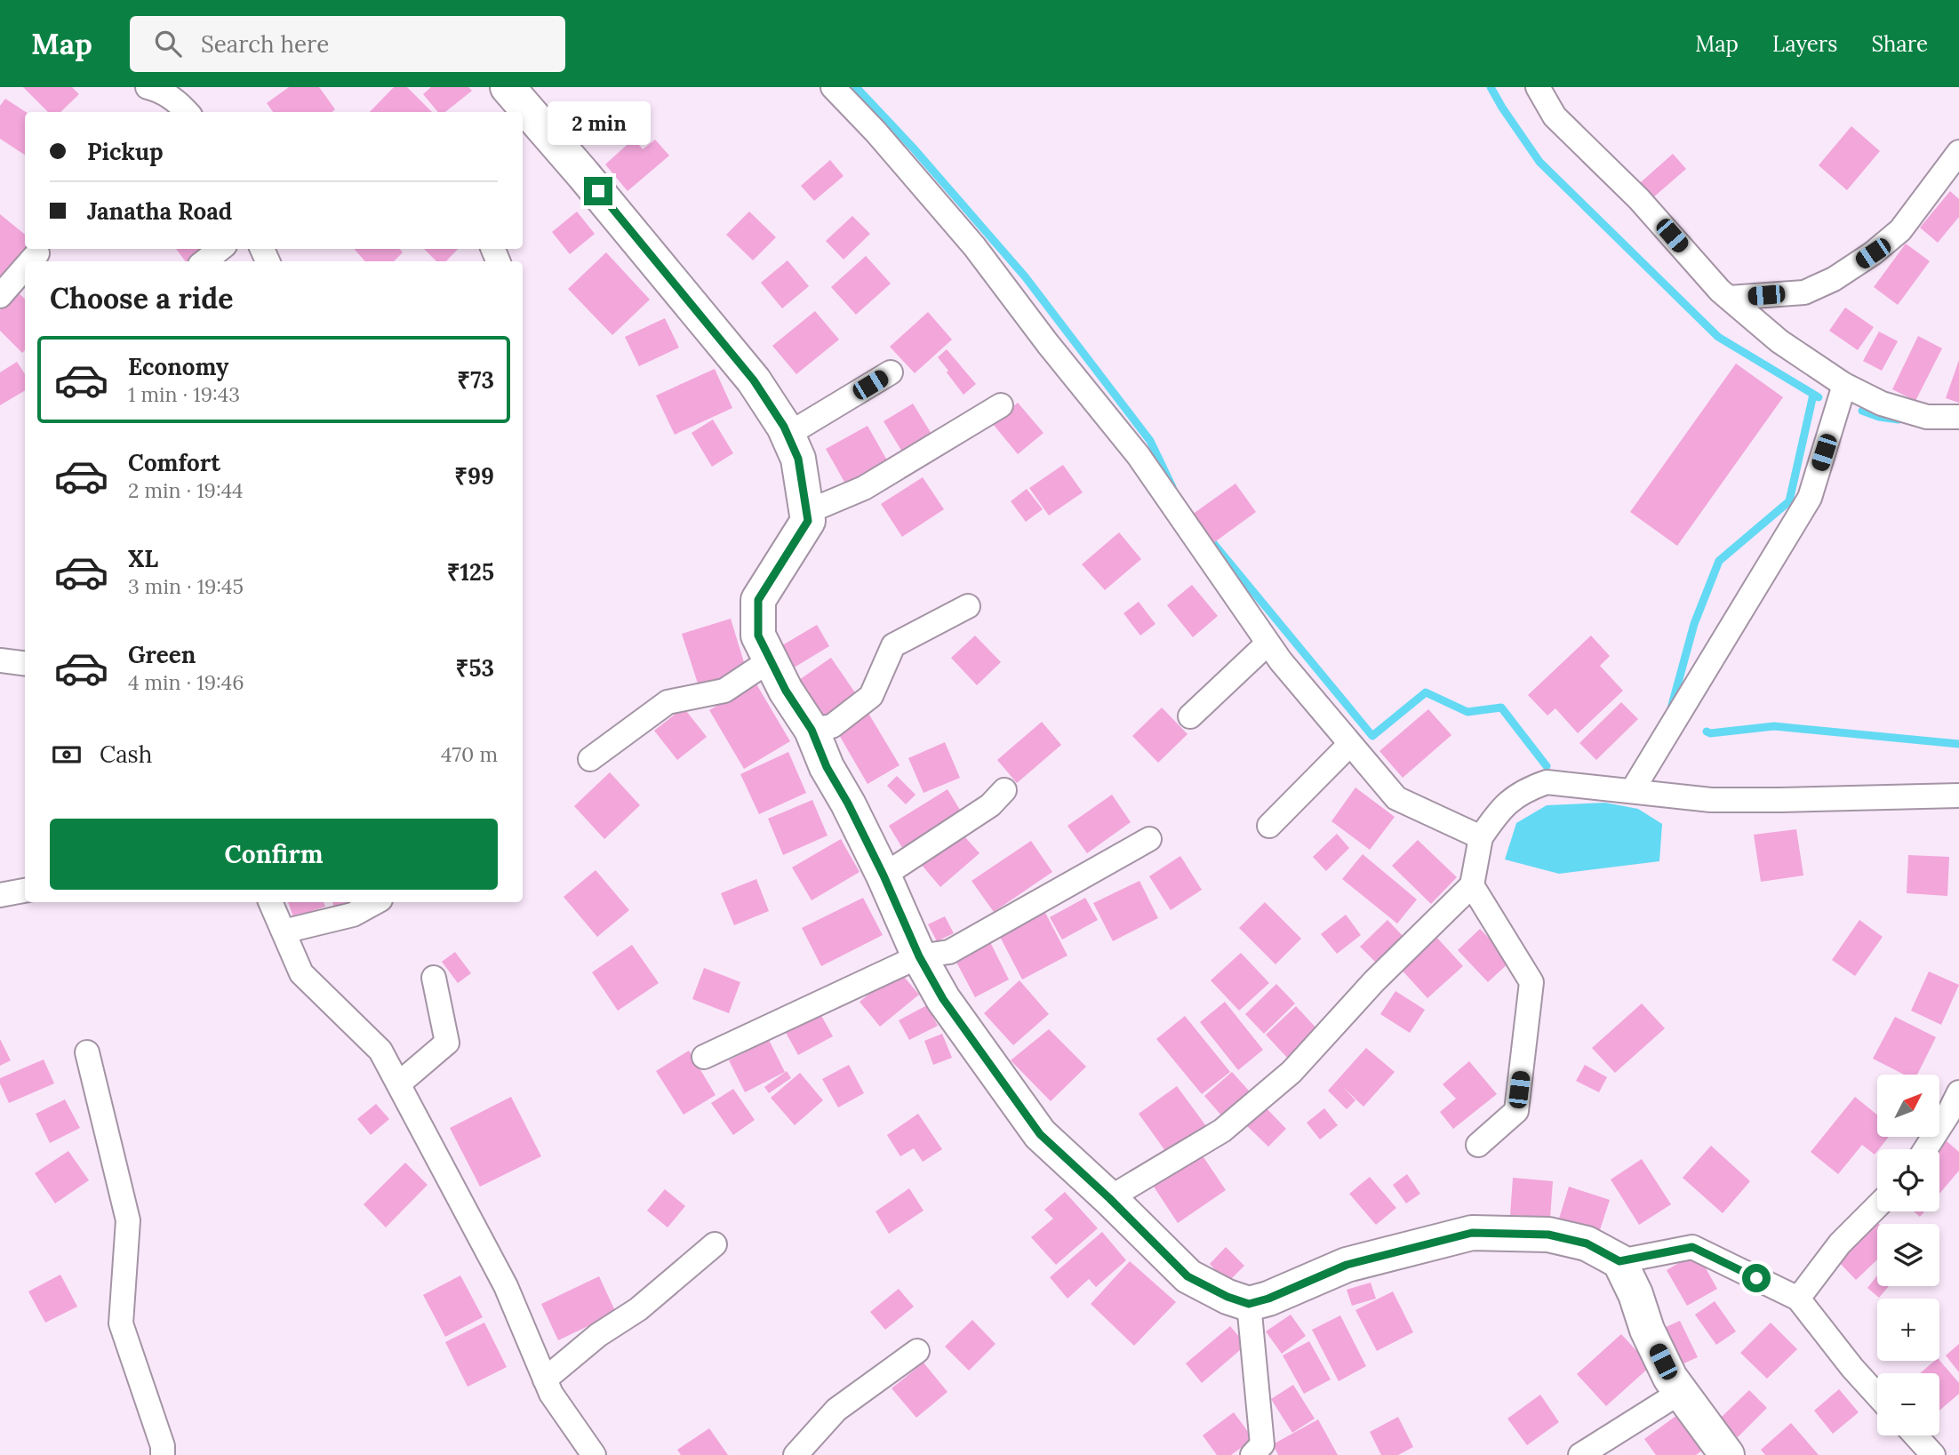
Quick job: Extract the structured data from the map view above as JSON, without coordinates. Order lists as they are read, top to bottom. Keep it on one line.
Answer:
{"north":"top right","page":{"header":"Map","search":"Search here","nav":["Map","Layers","Share"],"bubble":"2 min","banner":["Pickup","Janatha Road"],"heading":"Choose a ride","list":[{"name":"Economy","note":"1 min · 19:43","value":"₹73"},{"name":"Comfort","note":"2 min · 19:44","value":"₹99"},{"name":"XL","note":"3 min · 19:45","value":"₹125"},{"name":"Green","note":"4 min · 19:46","value":"₹53"}],"pay":["Cash","470 m"],"buttons":"Confirm","map_buttons":["+","−"]}}
